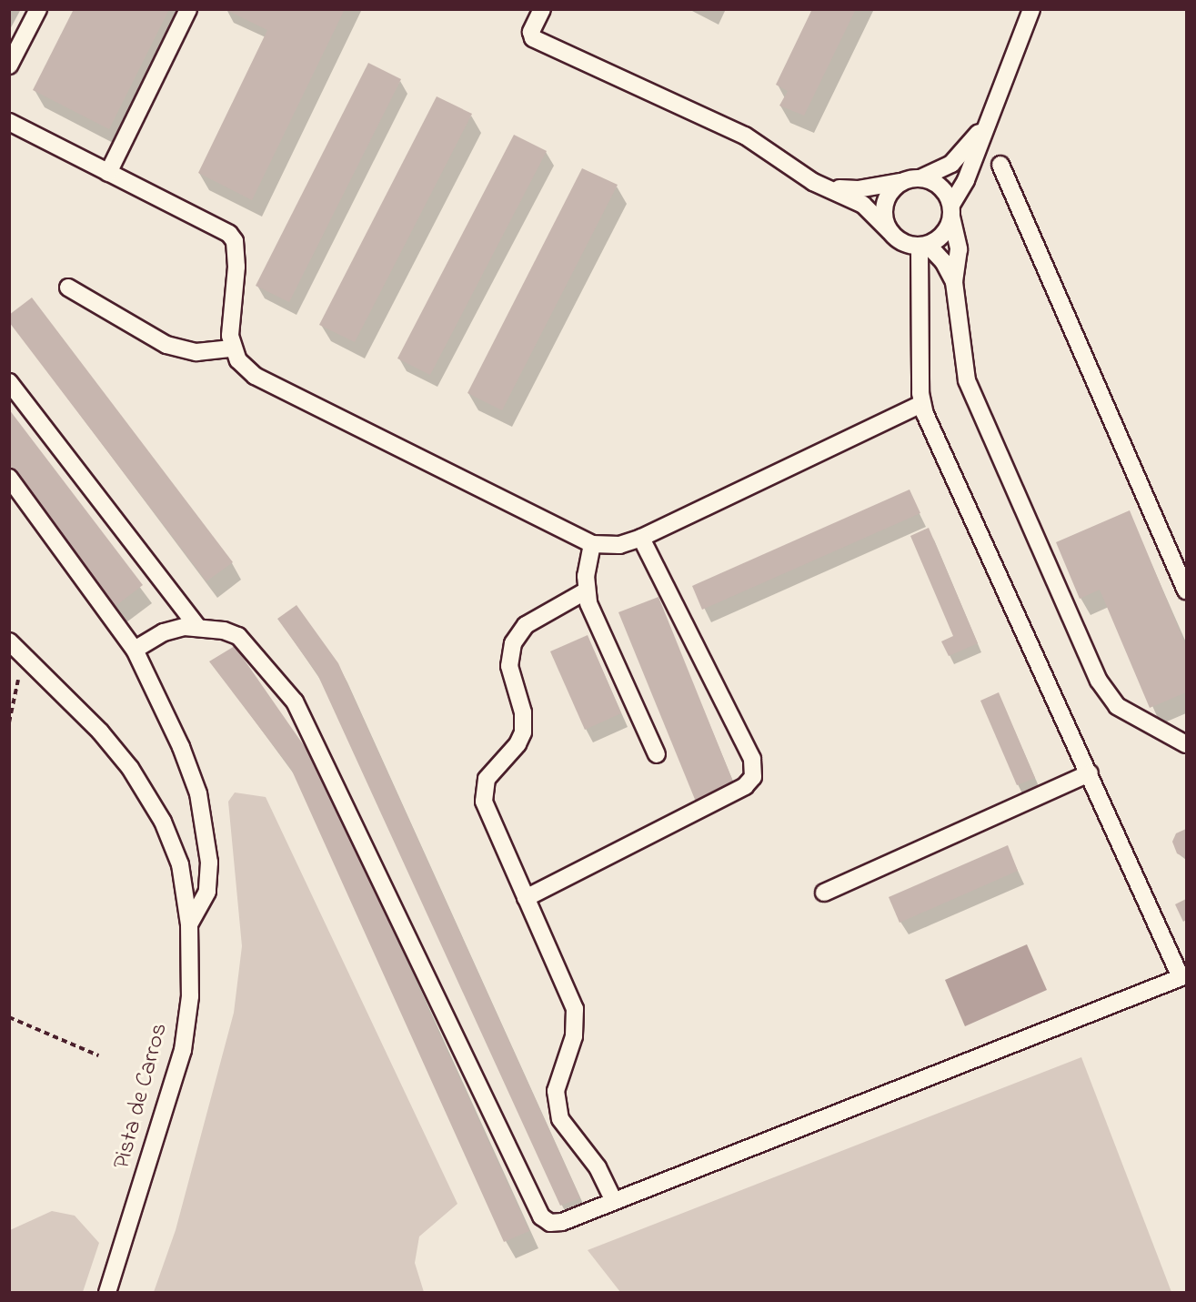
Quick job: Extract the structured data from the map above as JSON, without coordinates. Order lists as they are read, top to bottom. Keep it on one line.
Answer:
{"streets":{"lane":["Pista de Carros"]}}
